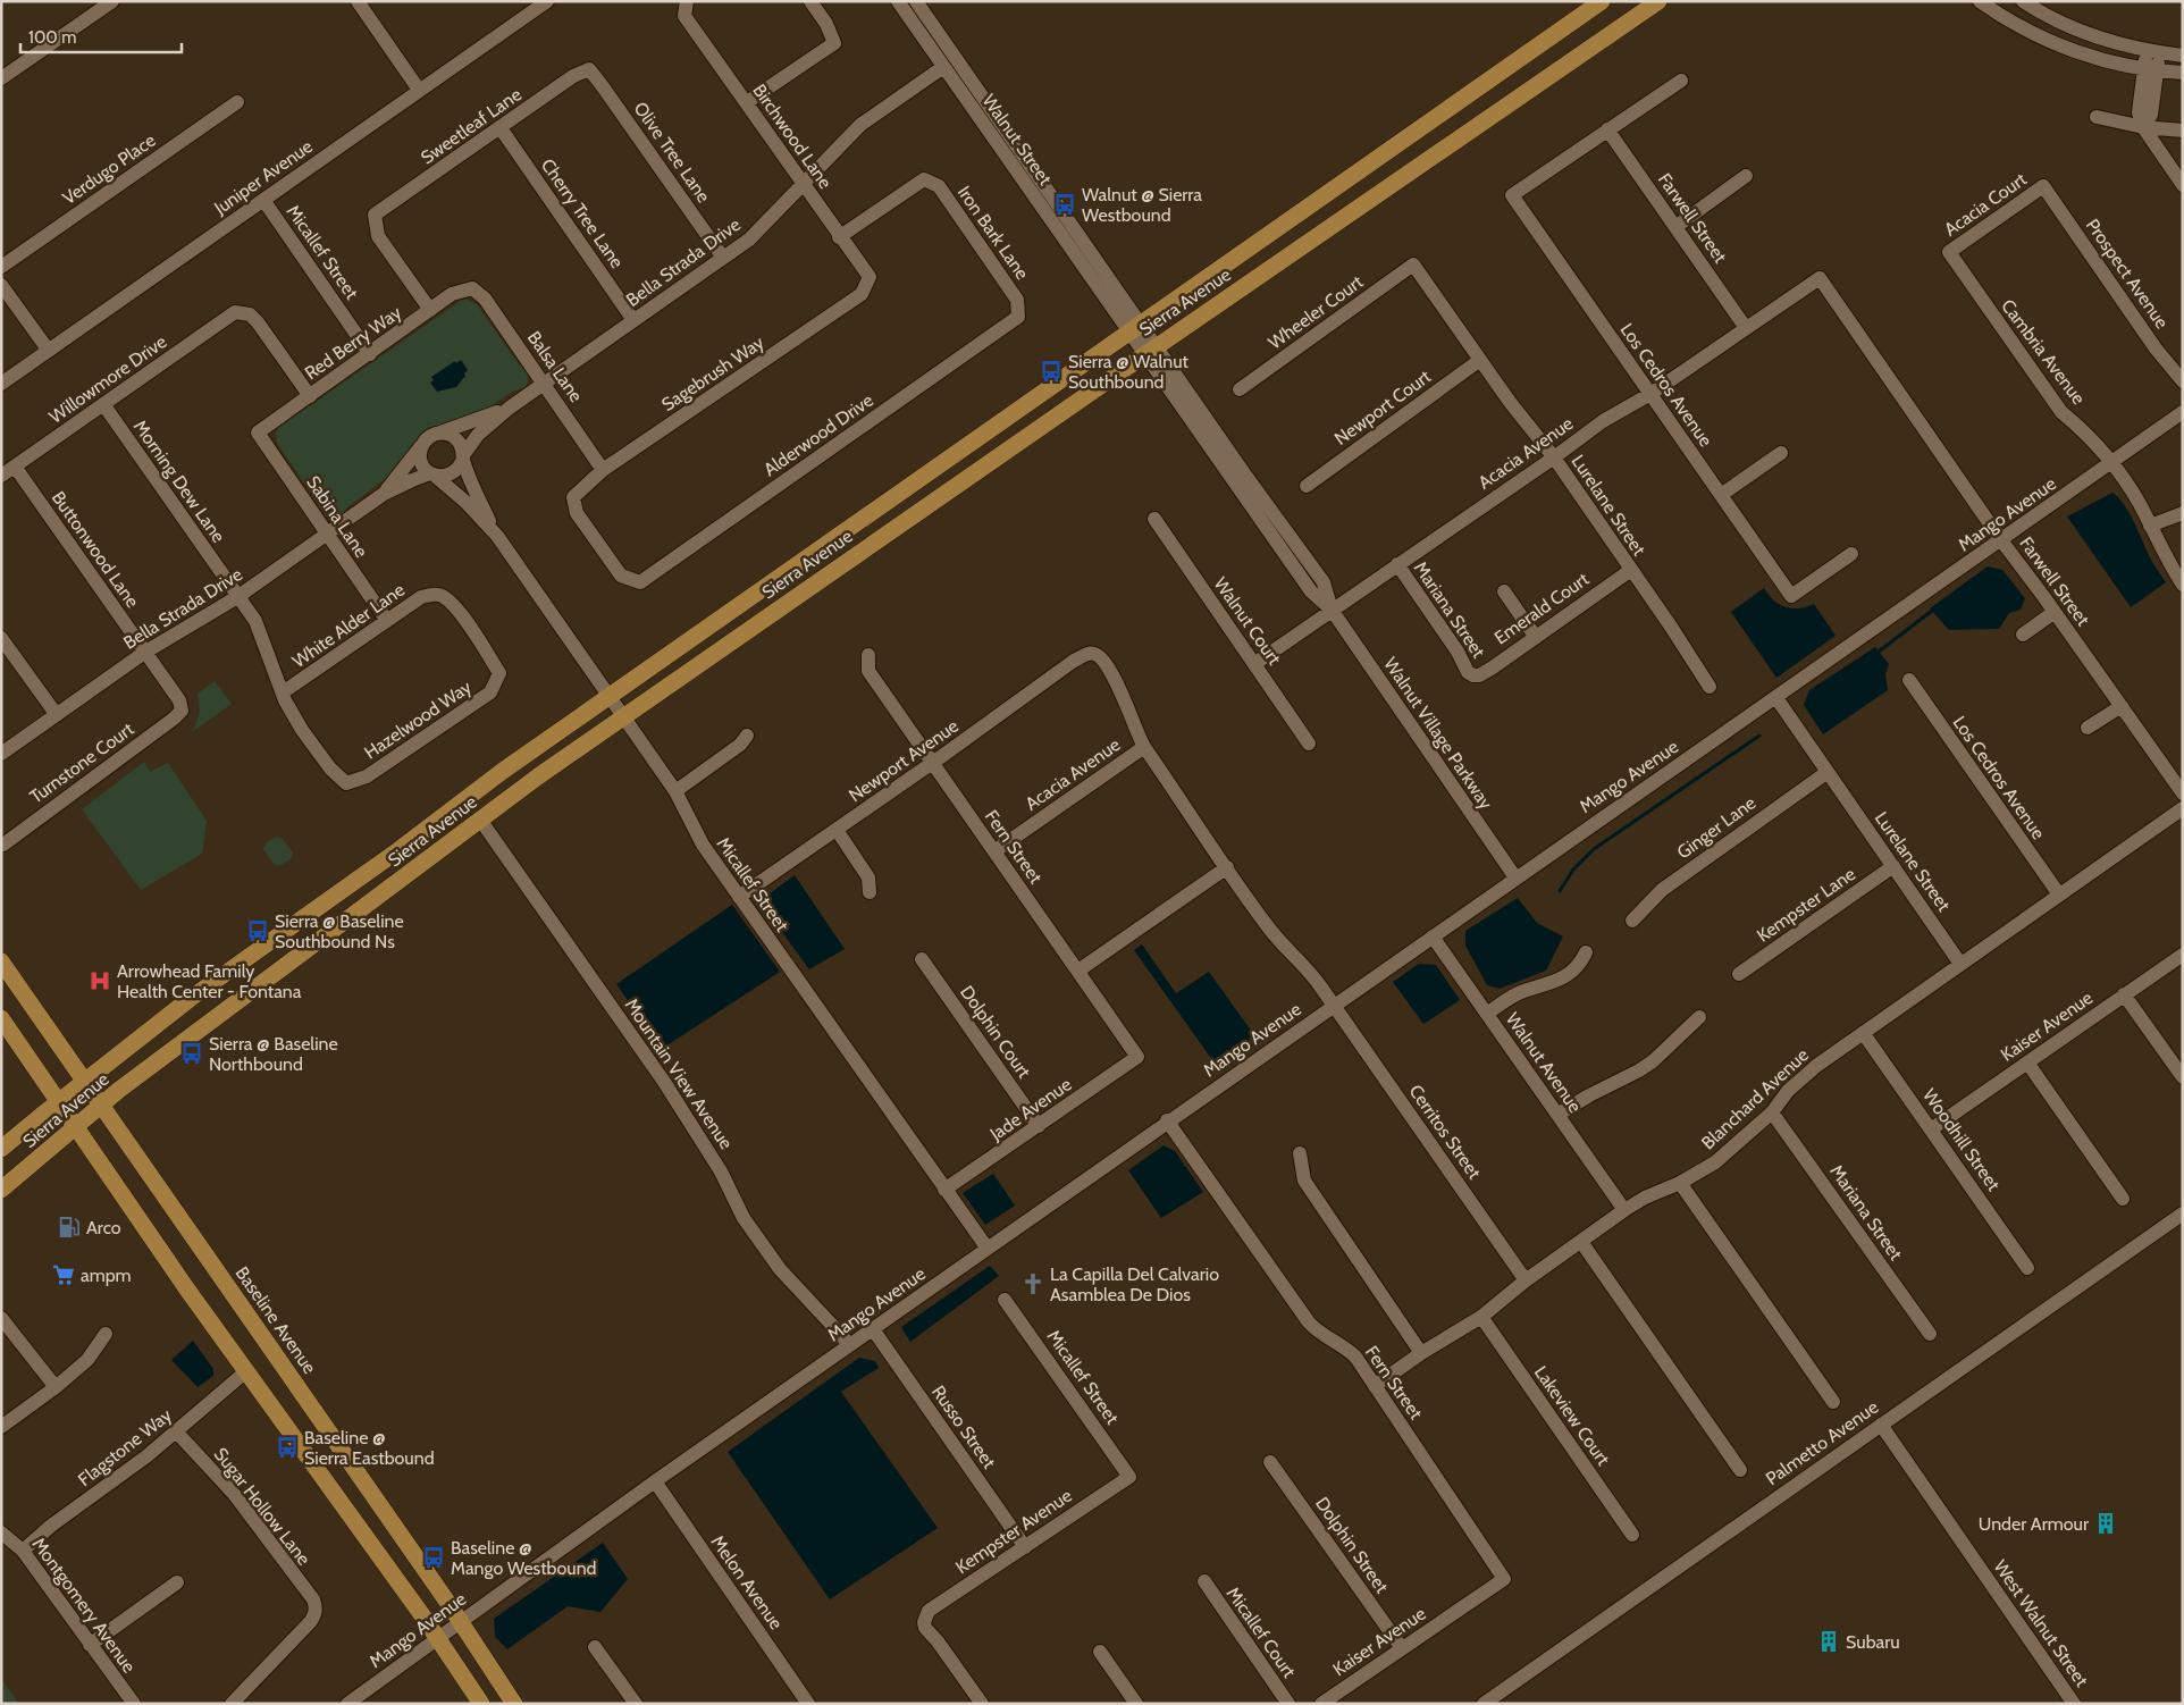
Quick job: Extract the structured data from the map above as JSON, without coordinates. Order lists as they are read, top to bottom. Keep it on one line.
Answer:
{"streets":{"main road":["Sierra Avenue","Baseline Avenue"],"street":["Sweetleaf Lane","Birchwood Lane","Walnut Street","Olive Tree Lane","Verdugo Place","Juniper Avenue","Acacia Court","Cherry Tree Lane","Farwell Street","Iron Bark Lane","Micallef Street","Bella Strada Drive","Prospect Avenue","Wheeler Court","Red Berry Way","Cambria Avenue","Balsa Lane","Sagebrush Way","Willowmore Drive","Los Cedros Avenue","Newport Court","Alderwood Drive","Acacia Avenue","Morning Dew Lane","Lurelane Street","Mango Avenue","Sabina Lane","Buttonwood Lane","Emerald Court","Mariana Street","Walnut Court","White Alder Lane","Hazelwood Way","Walnut Village Parkway","Newport Avenue","Turnstone Court","Ginger Lane","Fern Street","Kempster Lane","Kaiser Avenue","Dolphin Court","Walnut Avenue","Mountain View Avenue","Blanchard Avenue","Jade Avenue","Cerritos Street","Woodhill Street","Lakeview Court","Russo Street","Palmetto Avenue","Flagstone Way","Sugar Hollow Lane","Kempster Avenue","Dolphin Street","Melon Avenue","Montgomery Avenue","West Walnut Street","Micallef Court"]},"crossings":[["Sweetleaf Lane","Olive Tree Lane"],["Sweetleaf Lane","Cherry Tree Lane"],["Sweetleaf Lane","Red Berry Way"],["Birchwood Lane","Iron Bark Lane"],["Birchwood Lane","Bella Strada Drive"],["Birchwood Lane","Sagebrush Way"],["Walnut Street","Bella Strada Drive"],["Walnut Street","Sierra Avenue"],["Walnut Street","Walnut Village Parkway"],["Olive Tree Lane","Bella Strada Drive"],["Juniper Avenue","Micallef Street"],["Acacia Court","Prospect Avenue"],["Acacia Court","Cambria Avenue"],["Cherry Tree Lane","Bella Strada Drive"],["Farwell Street","Los Cedros Avenue"],["Farwell Street","Acacia Avenue"],["Farwell Street","Mango Avenue"],["Iron Bark Lane","Alderwood Drive"],["Micallef Street","Bella Strada Drive"],["Micallef Street","Sierra Avenue"],["Micallef Street","Red Berry Way"],["Micallef Street","Mango Avenue"],["Micallef Street","Newport Avenue"],["Micallef Street","Jade Avenue"],["Micallef Street","Kempster Avenue"],["Bella Strada Drive","Balsa Lane"],["Bella Strada Drive","Morning Dew Lane"],["Bella Strada Drive","Sabina Lane"],["Bella Strada Drive","Buttonwood Lane"],["Sierra Avenue","Walnut Village Parkway"],["Sierra Avenue","Mountain View Avenue"],["Sierra Avenue","Baseline Avenue"],["Wheeler Court","Lurelane Street"],["Red Berry Way","Balsa Lane"],["Red Berry Way","Willowmore Drive"],["Red Berry Way","Sabina Lane"],["Cambria Avenue","Mango Avenue"],["Balsa Lane","Sagebrush Way"],["Sagebrush Way","Alderwood Drive"],["Willowmore Drive","Morning Dew Lane"],["Willowmore Drive","Buttonwood Lane"],["Los Cedros Avenue","Acacia Avenue"],["Los Cedros Avenue","Blanchard Avenue"],["Newport Court","Lurelane Street"],["Acacia Avenue","Lurelane Street"],["Acacia Avenue","Mariana Street"],["Acacia Avenue","Walnut Court"],["Acacia Avenue","Walnut Village Parkway"],["Acacia Avenue","Newport Avenue"],["Acacia Avenue","Fern Street"],["Acacia Avenue","Cerritos Street"],["Morning Dew Lane","White Alder Lane"],["Morning Dew Lane","Hazelwood Way"],["Lurelane Street","Mango Avenue"],["Lurelane Street","Emerald Court"],["Lurelane Street","Ginger Lane"],["Lurelane Street","Kempster Lane"],["Lurelane Street","Blanchard Avenue"],["Mango Avenue","Walnut Village Parkway"],["Mango Avenue","Fern Street"],["Mango Avenue","Walnut Avenue"],["Mango Avenue","Mountain View Avenue"],["Mango Avenue","Cerritos Street"],["Mango Avenue","Baseline Avenue"],["Mango Avenue","Russo Street"],["Mango Avenue","Melon Avenue"],["Sabina Lane","White Alder Lane"],["Buttonwood Lane","Turnstone Court"],["Emerald Court","Mariana Street"],["Mariana Street","Blanchard Avenue"],["White Alder Lane","Hazelwood Way"],["Newport Avenue","Fern Street"],["Newport Avenue","Cerritos Street"],["Fern Street","Kaiser Avenue"],["Fern Street","Blanchard Avenue"],["Fern Street","Jade Avenue"],["Kaiser Avenue","Woodhill Street"],["Kaiser Avenue","Dolphin Street"],["Dolphin Court","Jade Avenue"],["Walnut Avenue","Blanchard Avenue"],["Blanchard Avenue","Cerritos Street"],["Blanchard Avenue","Woodhill Street"],["Blanchard Avenue","Lakeview Court"],["Russo Street","Kempster Avenue"],["Palmetto Avenue","West Walnut Street"],["Flagstone Way","Sugar Hollow Lane"],["Flagstone Way","Montgomery Avenue"]],"places":{"bus stop":["Walnut @ Sierra Westbound","Sierra @ Walnut Southbound","Sierra @ Baseline Southbound Ns","Sierra @ Baseline Northbound","Baseline @ Sierra Eastbound","Baseline @ Mango Westbound"],"hospital":["Arrowhead Family Health Center - Fontana"],"fuel station":["Arco"],"supermarket":["ampm"],"church":["La Capilla Del Calvario Asamblea De Dios"],"building":["Under Armour","Subaru"]},"scale_bar":"100 m"}
